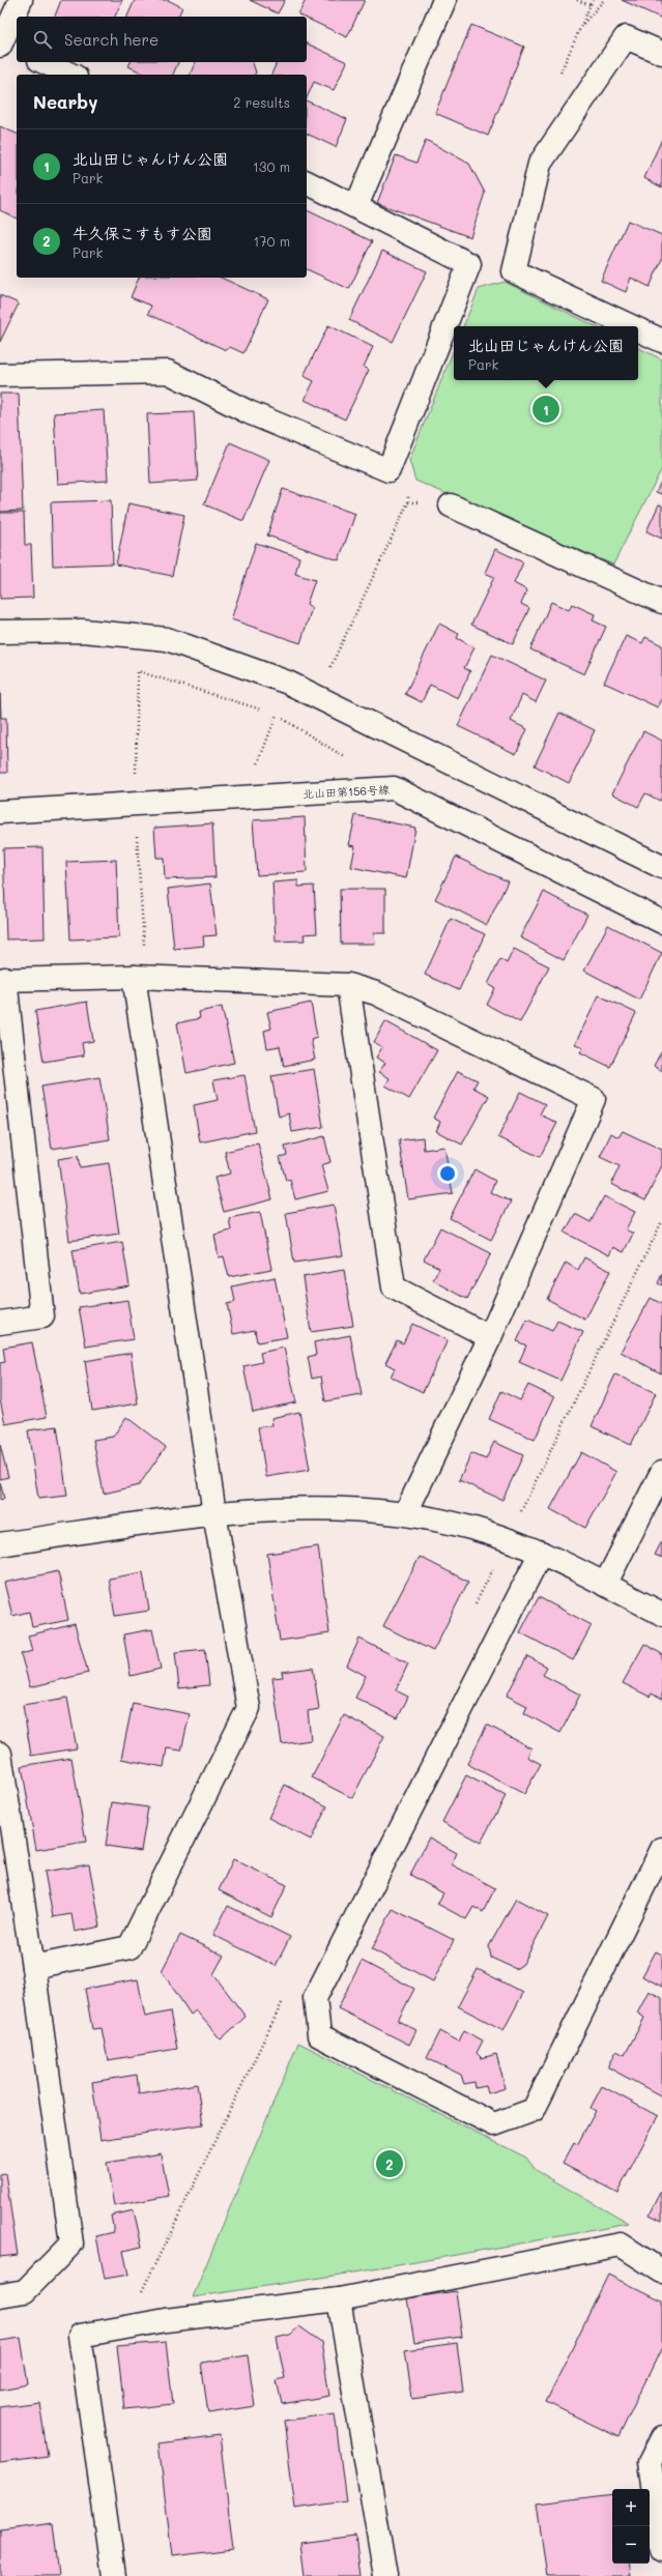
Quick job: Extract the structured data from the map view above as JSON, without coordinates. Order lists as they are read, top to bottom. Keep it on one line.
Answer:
{"streets":{"street":["北山田第156号線"]},"page":{"search":"Search here","heading":["Nearby","2 results"],"list":[{"mark":"1","name":"北山田じゃんけん公園","note":"Park","value":"130 m"},{"mark":"2","name":"牛久保こすもす公園","note":"Park","value":"170 m"}],"popup":["北山田じゃんけん公園","Park"],"pins":["1","2"],"map_buttons":["+","−"]}}
